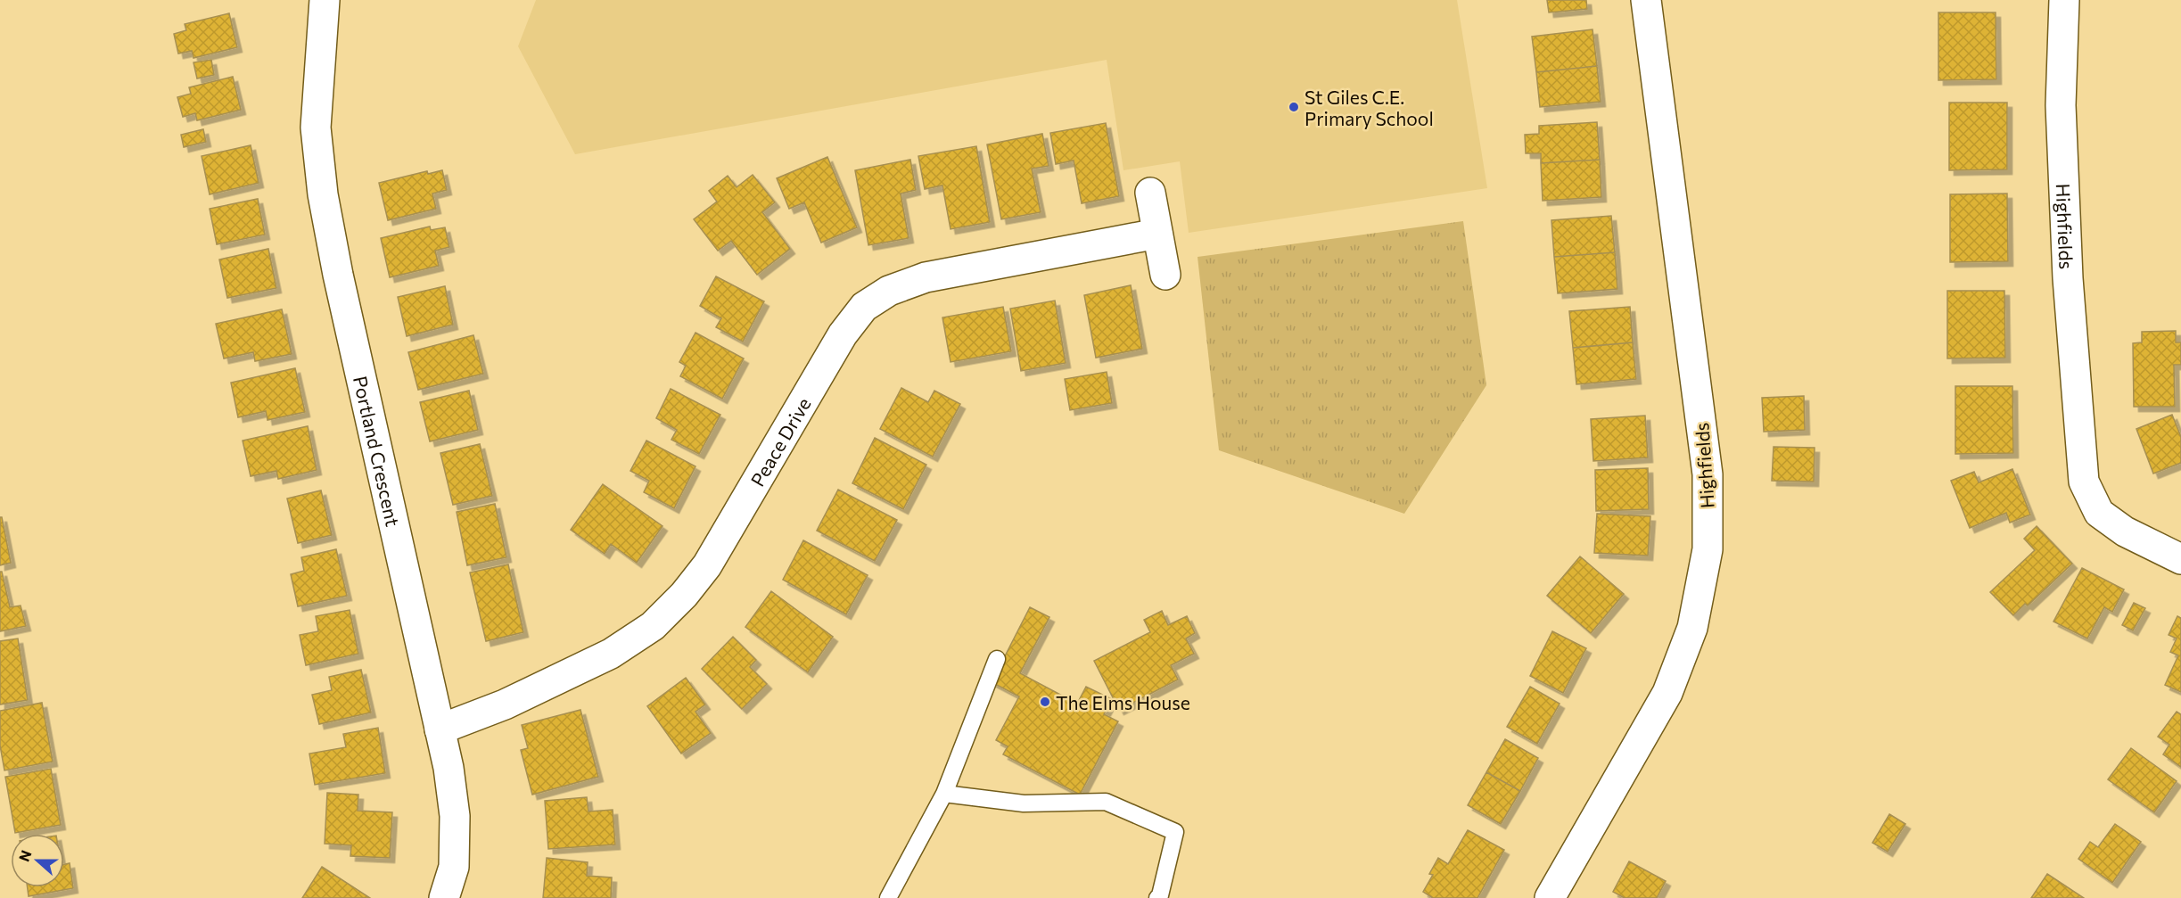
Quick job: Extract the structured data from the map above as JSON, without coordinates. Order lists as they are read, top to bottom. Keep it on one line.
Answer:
{"streets":{"street":["Highfields","Peace Drive","Portland Crescent"]},"crossings":[["Peace Drive","Portland Crescent"]],"places":["St Giles C.E. Primary School","The Elms House"],"north":"left"}
